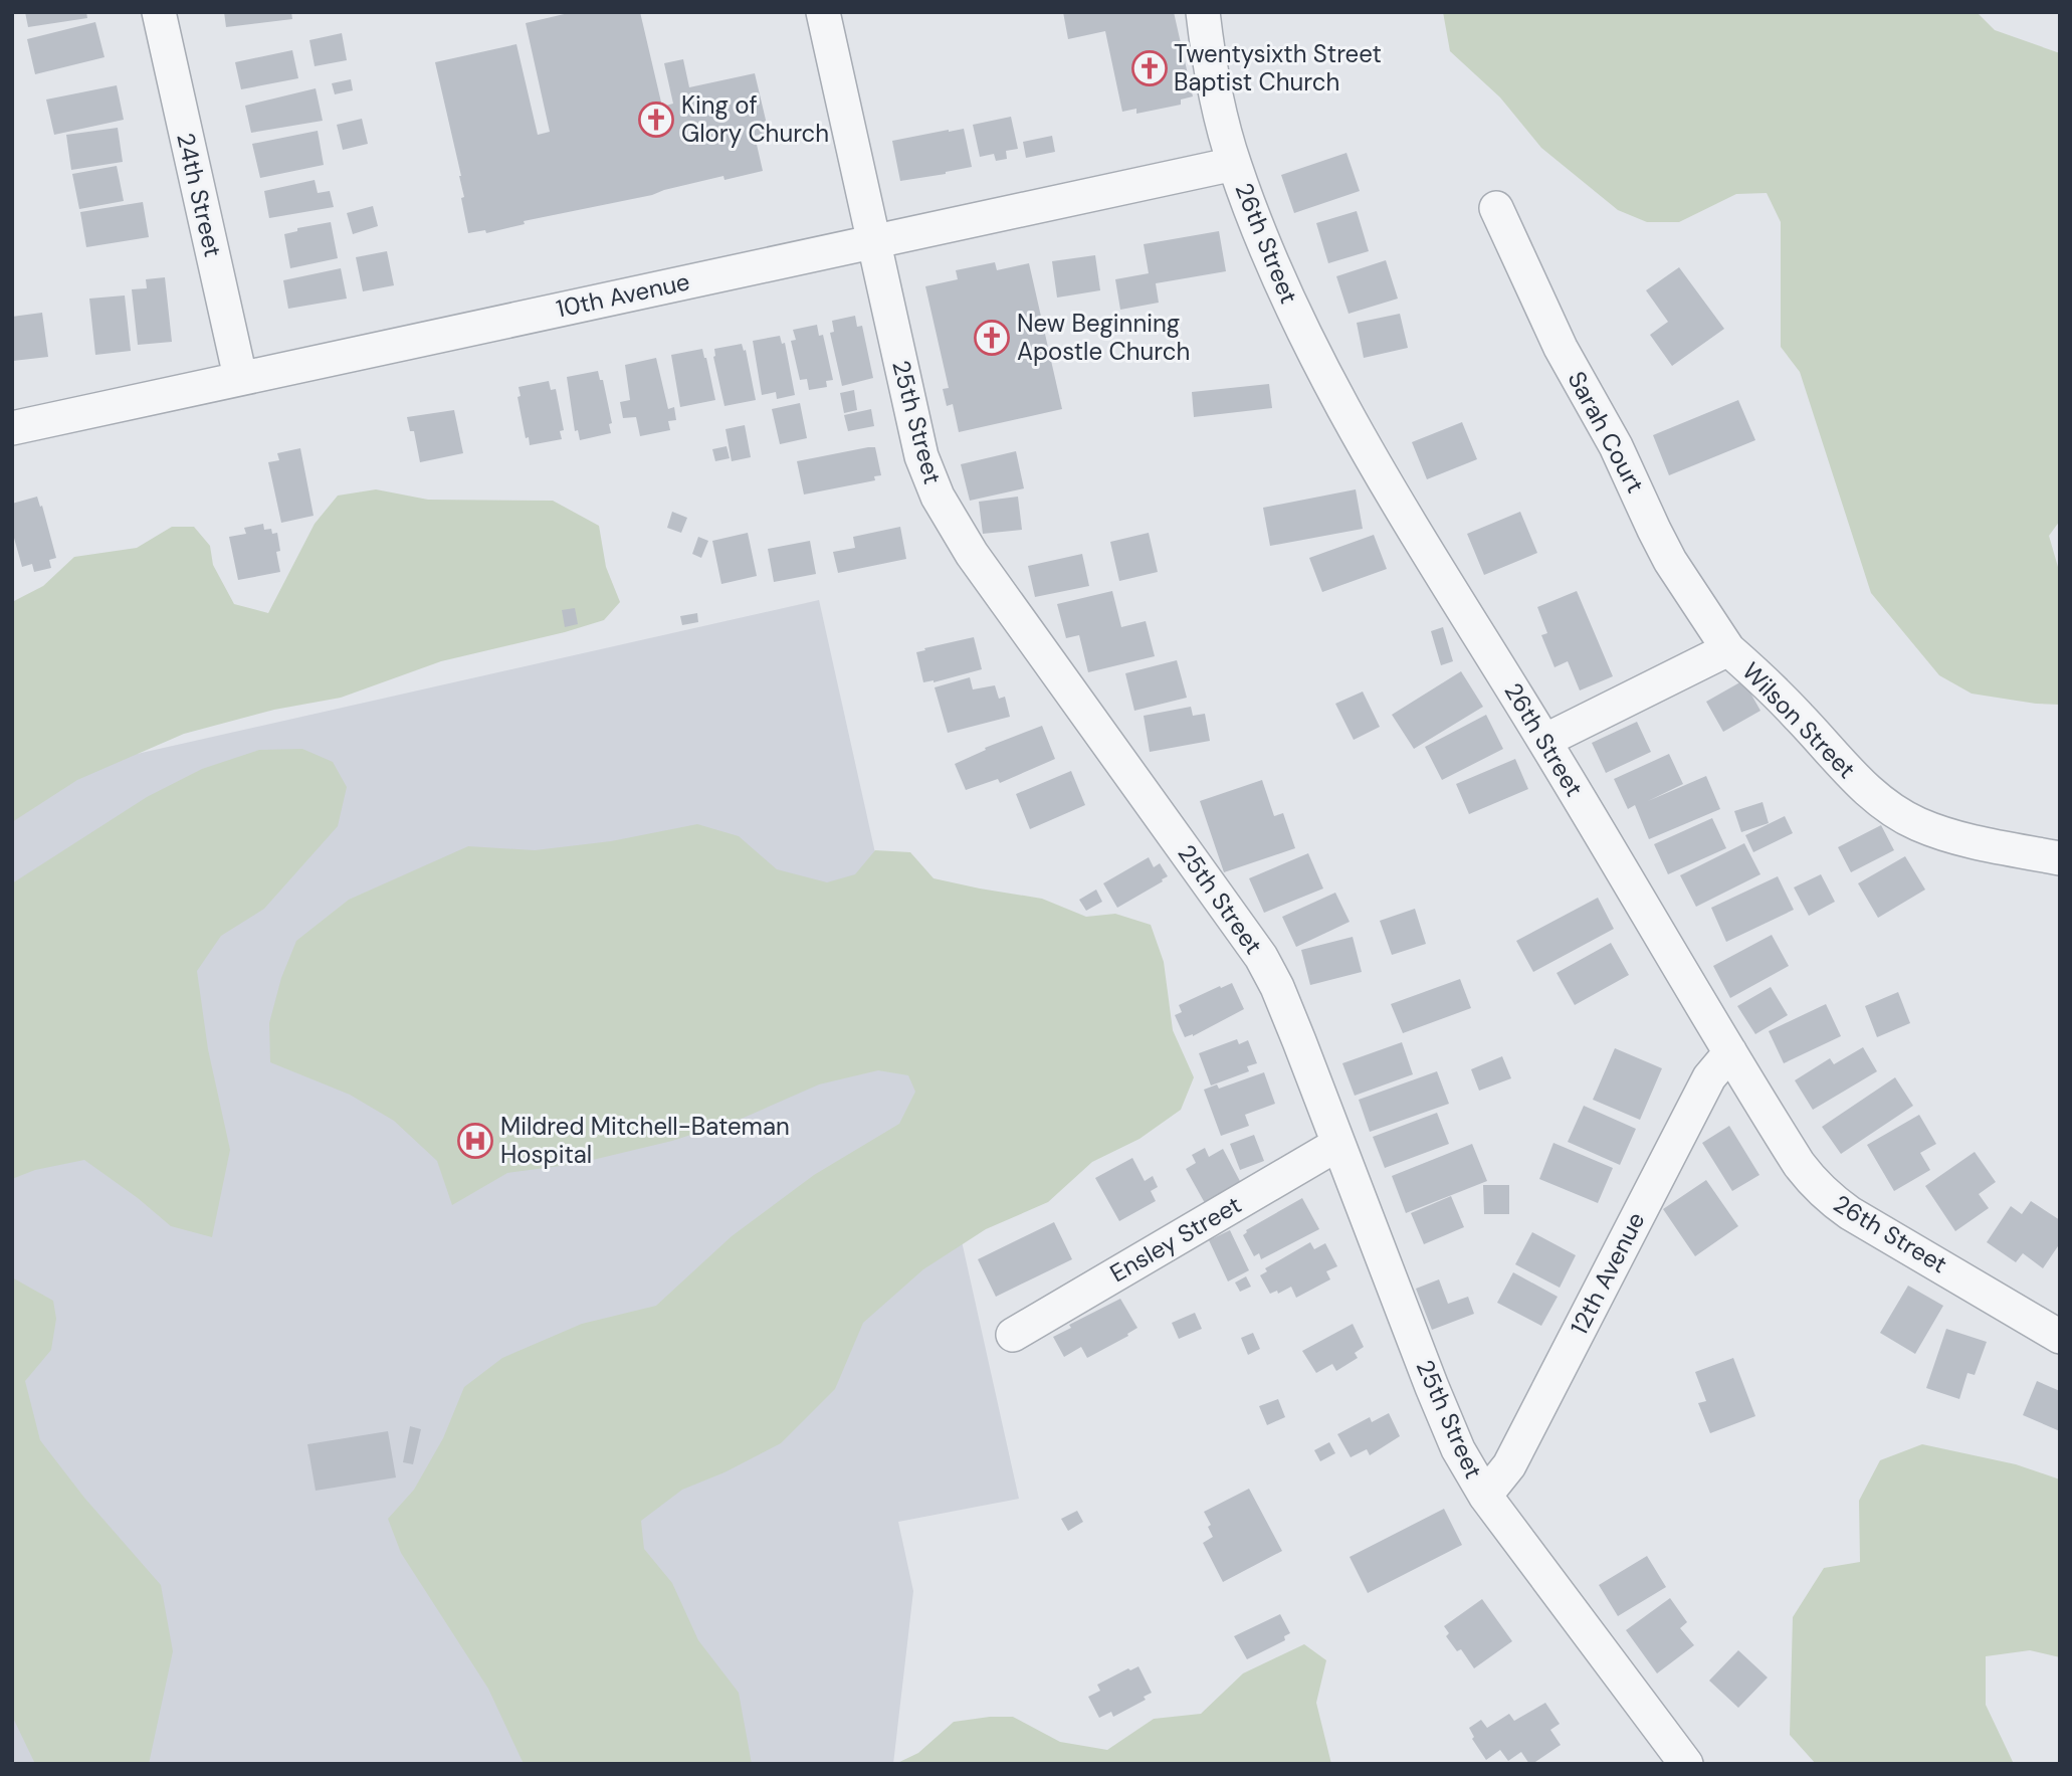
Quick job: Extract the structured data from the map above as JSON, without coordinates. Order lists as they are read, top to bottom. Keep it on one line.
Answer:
{"streets":{"street":["24th Street","26th Street","10th Avenue","25th Street","Sarah Court","Wilson Street","Ensley Street","12th Avenue"]},"crossings":[["24th Street","10th Avenue"],["26th Street","10th Avenue"],["26th Street","Wilson Street"],["26th Street","12th Avenue"],["10th Avenue","25th Street"],["25th Street","Ensley Street"],["25th Street","12th Avenue"],["Sarah Court","Wilson Street"]],"places":{"church":["Twentysixth Street Baptist Church","King of Glory Church","New Beginning Apostle Church"],"hospital":["Mildred Mitchell-Bateman Hospital"]}}
